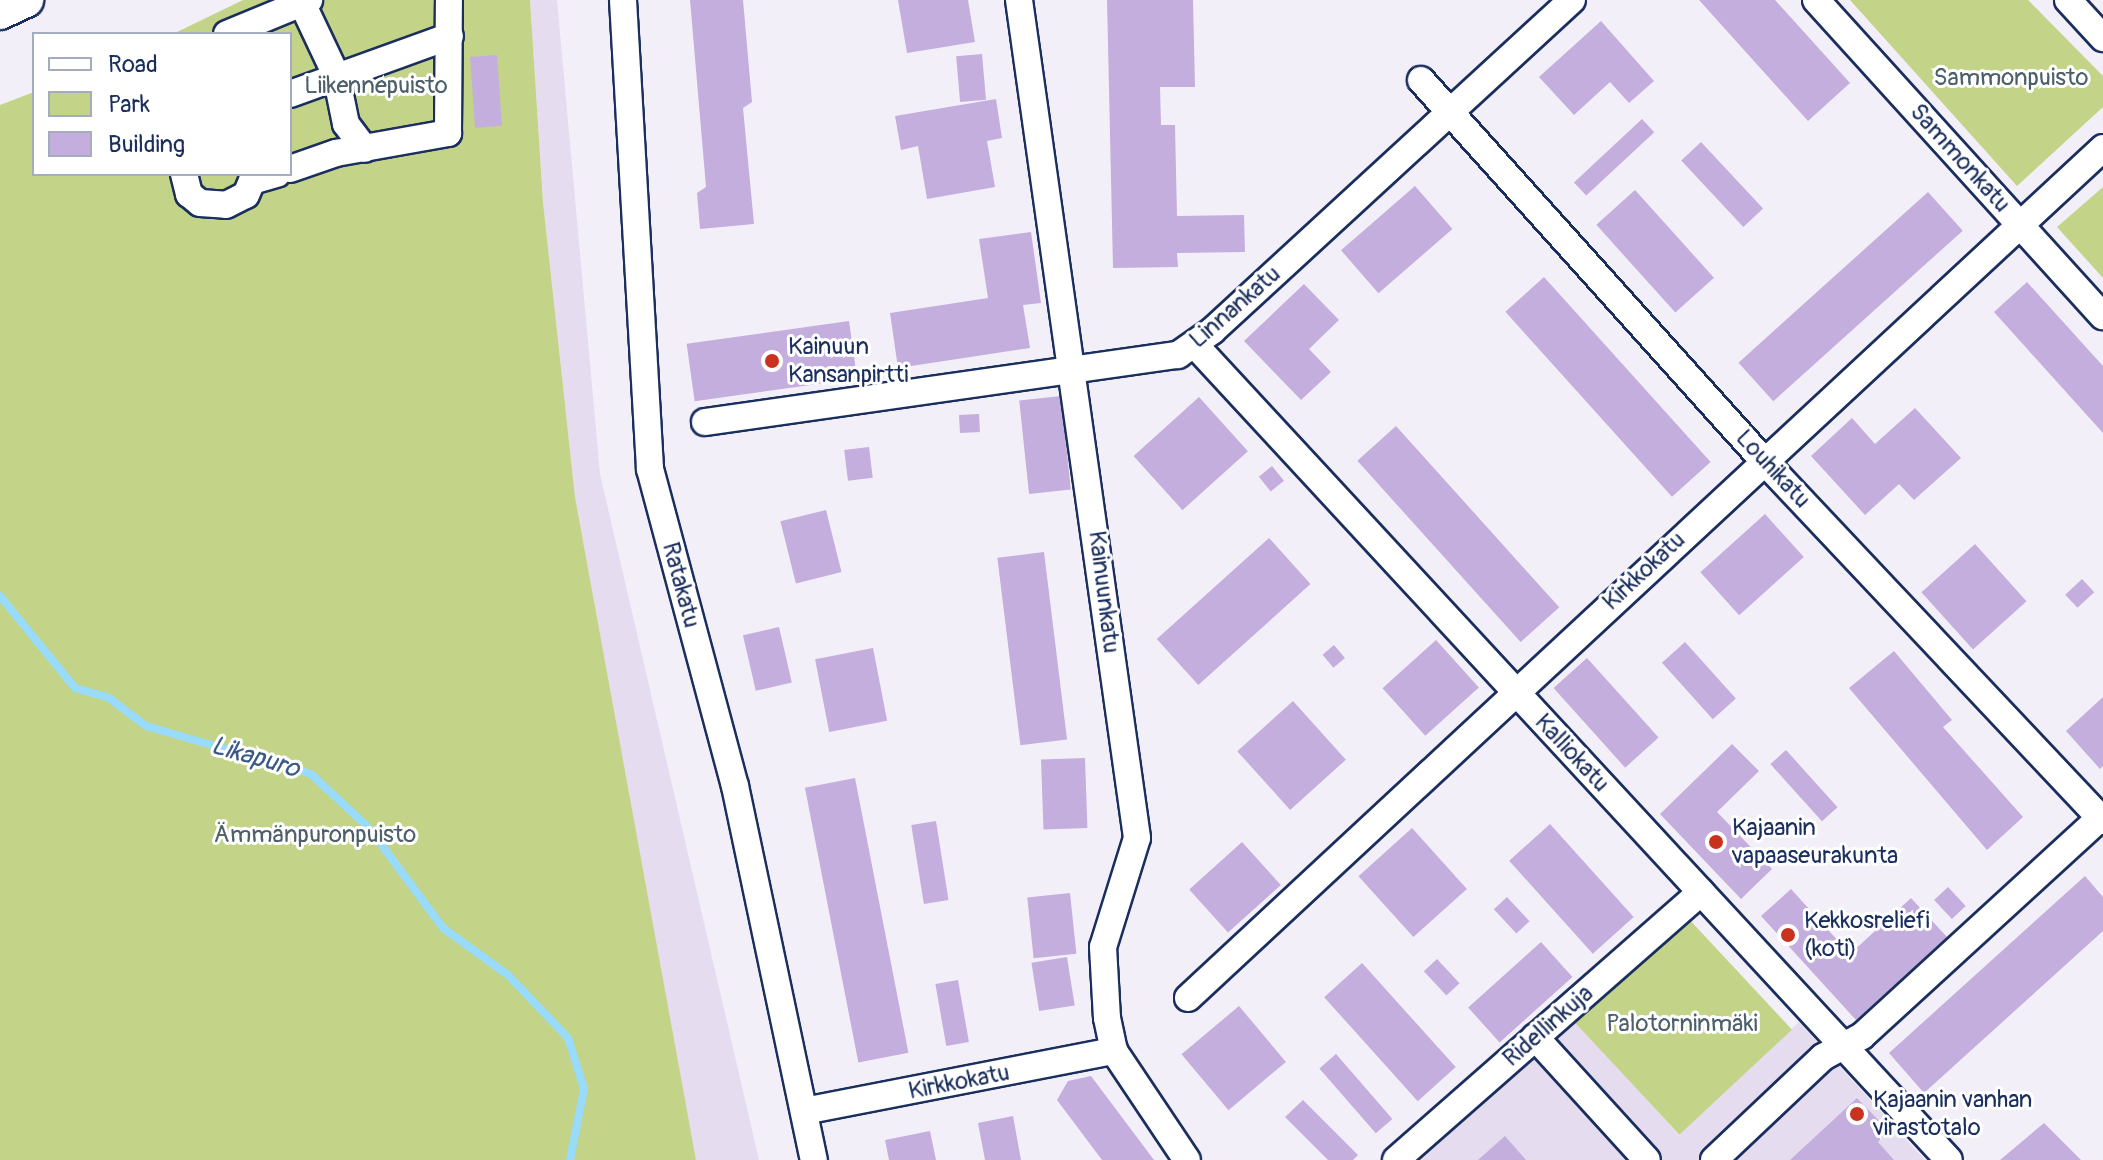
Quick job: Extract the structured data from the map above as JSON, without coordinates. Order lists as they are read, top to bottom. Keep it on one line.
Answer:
{"streets":{"street":["Sammonkatu","Linnankatu","Louhikatu","Kirkkokatu","Ratakatu","Kainuunkatu","Kalliokatu","Ridellinkuja"]},"crossings":[["Sammonkatu","Kirkkokatu"],["Linnankatu","Louhikatu"],["Linnankatu","Kainuunkatu"],["Linnankatu","Kalliokatu"],["Louhikatu","Kirkkokatu"],["Kirkkokatu","Ratakatu"],["Kirkkokatu","Kainuunkatu"],["Kirkkokatu","Kalliokatu"],["Kalliokatu","Ridellinkuja"]],"water":["Likapuro"],"parks":["Sammonpuisto","Liikennepuisto","Ämmänpuronpuisto","Palotorninmäki"],"places":["Kainuun Kansanpirtti","Kajaanin vapaaseurakunta","Kekkosreliefi (koti)","Kajaanin vanhan virastotalo"],"legend":["Road","Park","Building"]}
